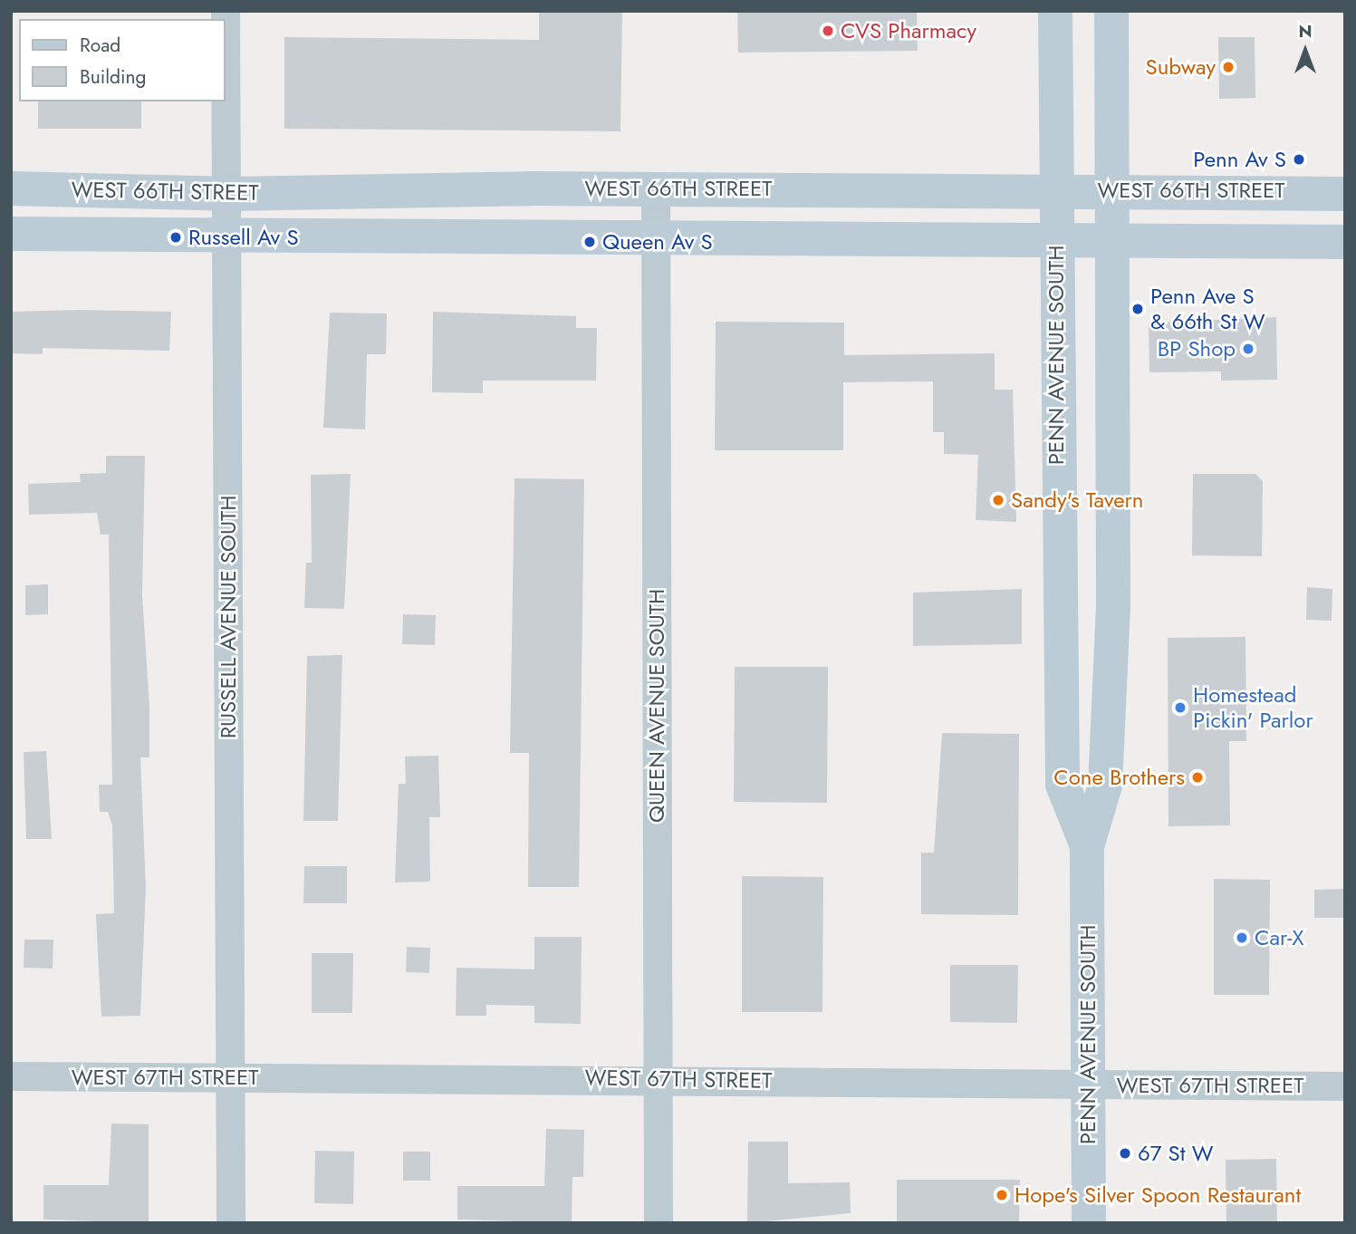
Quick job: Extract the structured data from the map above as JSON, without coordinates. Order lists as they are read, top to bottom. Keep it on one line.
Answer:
{"streets":{"main road":["WEST 66TH STREET","PENN AVENUE SOUTH"],"street":["RUSSELL AVENUE SOUTH","QUEEN AVENUE SOUTH","WEST 67TH STREET"]},"crossings":[["WEST 66TH STREET","PENN AVENUE SOUTH"],["WEST 66TH STREET","RUSSELL AVENUE SOUTH"],["WEST 66TH STREET","QUEEN AVENUE SOUTH"],["PENN AVENUE SOUTH","WEST 67TH STREET"],["RUSSELL AVENUE SOUTH","WEST 67TH STREET"],["QUEEN AVENUE SOUTH","WEST 67TH STREET"]],"places":["CVS Pharmacy","Subway","Penn Av S","Russell Av S","Queen Av S","Penn Ave S & 66th St W","BP Shop","Sandy's Tavern","Homestead Pickin' Parlor","Cone Brothers","Car-X","67 St W","Hope's Silver Spoon Restaurant"],"legend":["Road","Building"],"north":"top"}
